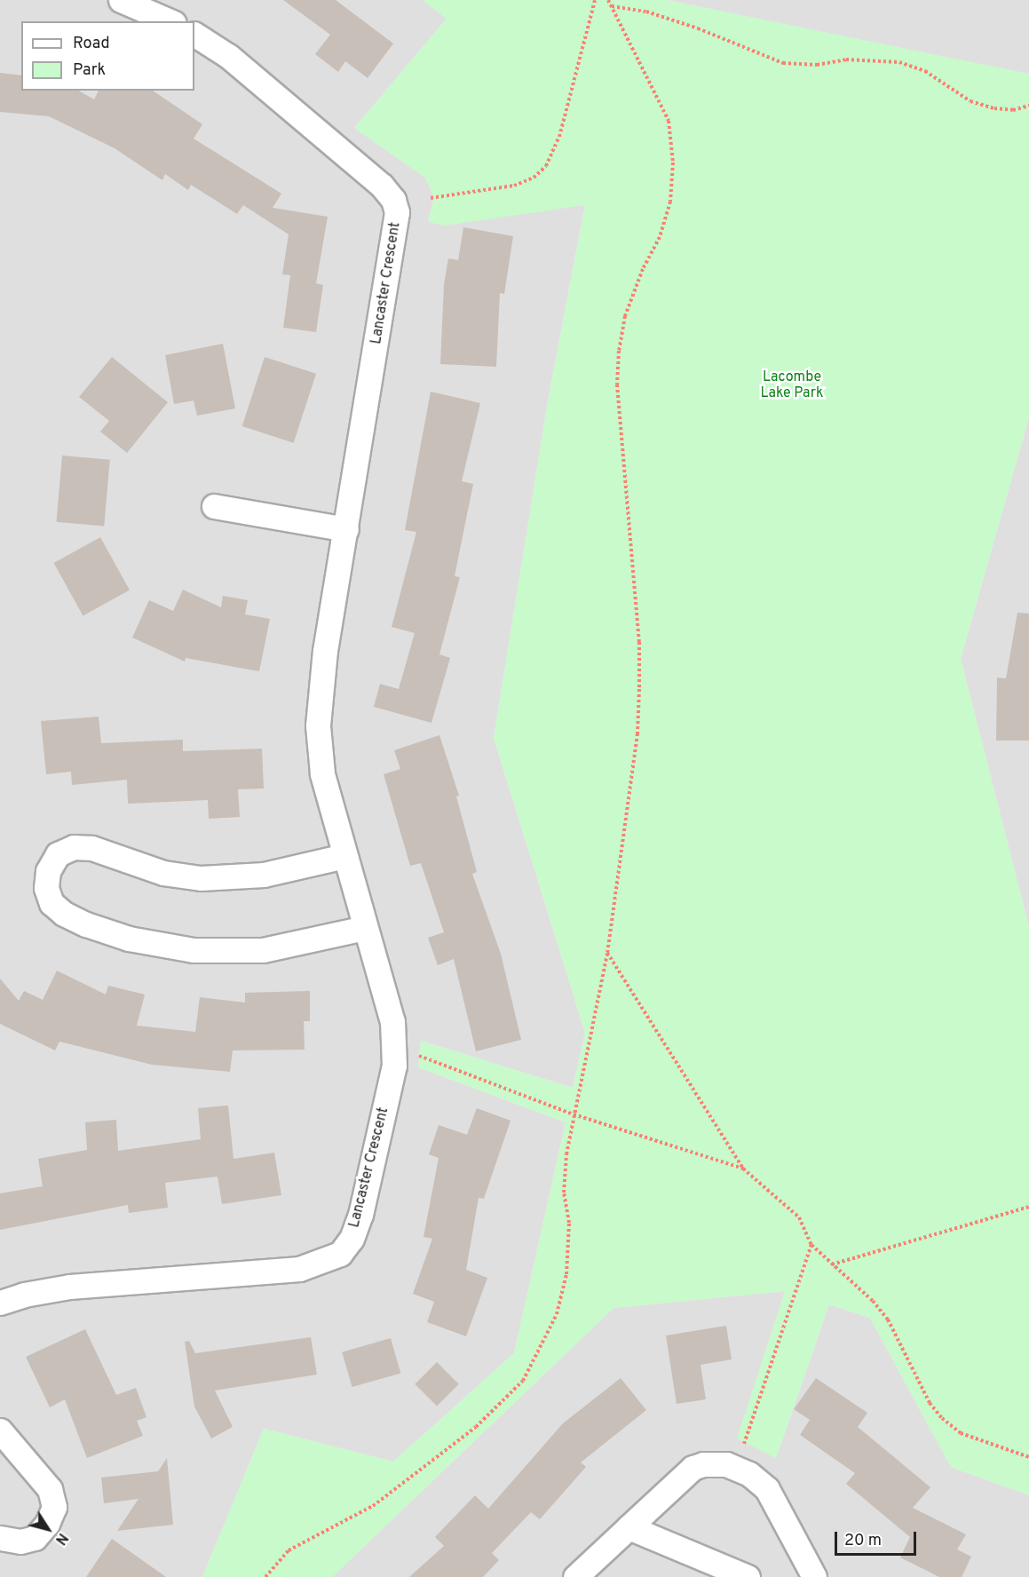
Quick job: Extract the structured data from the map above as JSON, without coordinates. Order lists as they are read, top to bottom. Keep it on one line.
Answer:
{"streets":{"street":["Lancaster Crescent"]},"parks":["Lacombe Lake Park"],"legend":["Road","Park"],"scale_bar":"20 m","north":"bottom right"}
